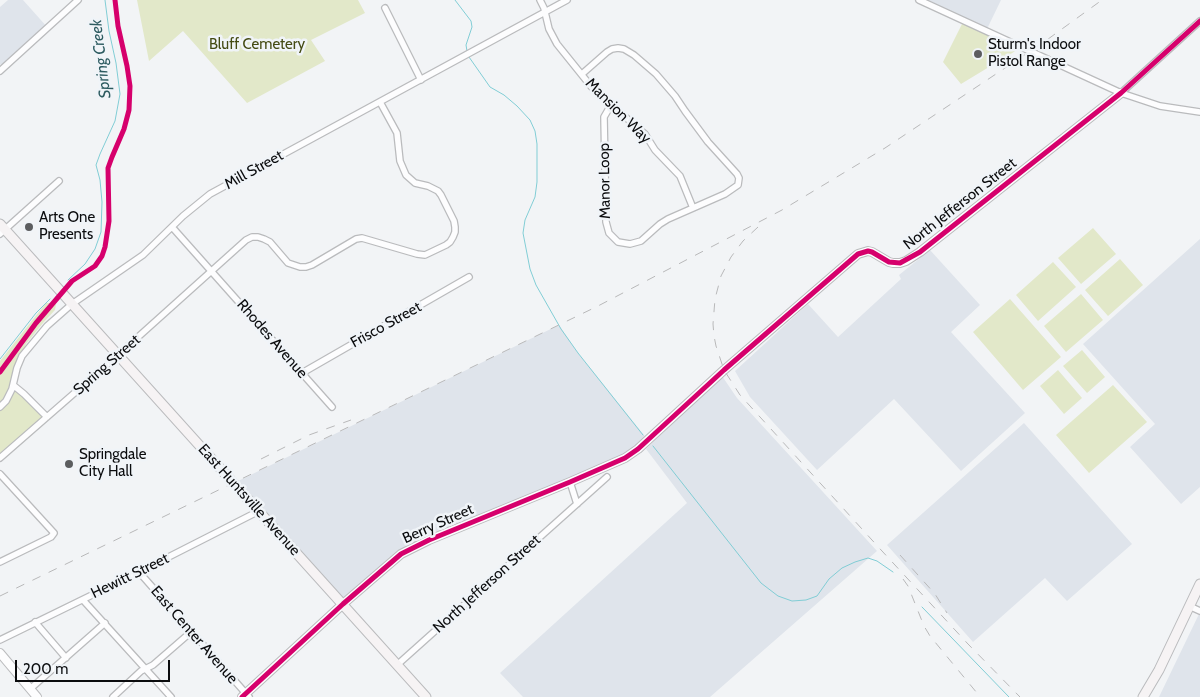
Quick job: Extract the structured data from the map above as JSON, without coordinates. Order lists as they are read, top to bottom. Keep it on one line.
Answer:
{"streets":{"main road":["East Huntsville Avenue"],"street":["Mansion Way","Mill Street","Manor Loop","North Jefferson Street","Frisco Street","Rhodes Avenue","Spring Street","Berry Street","Hewitt Street","East Center Avenue"]},"crossings":[["Mansion Way","Mill Street"],["Mansion Way","Manor Loop"],["Mill Street","Rhodes Avenue"],["Mill Street","East Huntsville Avenue"],["North Jefferson Street","East Huntsville Avenue"],["North Jefferson Street","Berry Street"],["Frisco Street","Rhodes Avenue"],["Rhodes Avenue","Spring Street"],["Spring Street","East Huntsville Avenue"],["East Huntsville Avenue","Berry Street"],["East Huntsville Avenue","Hewitt Street"],["Berry Street","East Center Avenue"],["Hewitt Street","East Center Avenue"]],"water":["Spring Creek"],"parks":["Bluff Cemetery"],"places":["Sturm's Indoor Pistol Range","Arts One Presents","Springdale City Hall"],"scale_bar":"200 m"}
